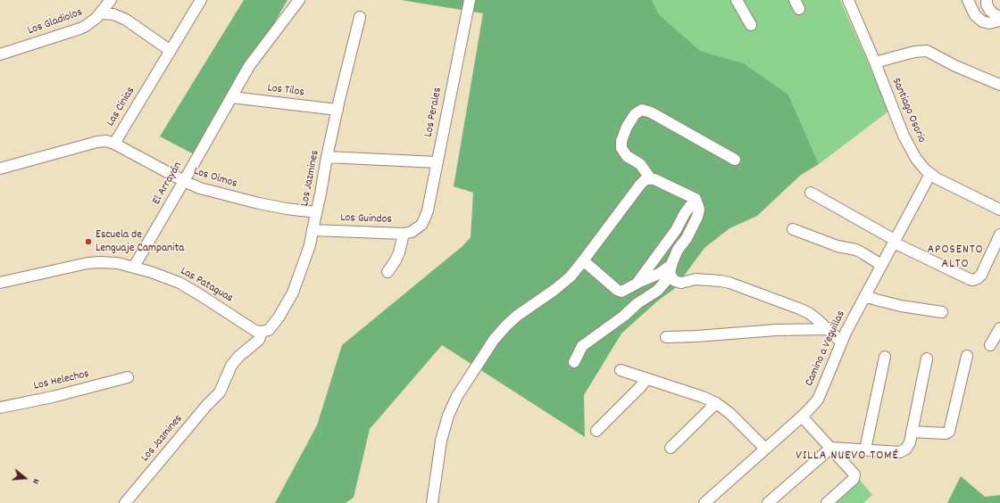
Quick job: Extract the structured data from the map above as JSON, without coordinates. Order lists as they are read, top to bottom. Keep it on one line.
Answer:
{"streets":{"street":["Los Gladiolos","Los Tilos","Las Cinias","Santiago Osorio","Los Perales","Los Olmos","Los Jazmines","El Arrayán","Los Guindos","Las Pataguas","Camino a Veguillas","Los Helechos"]},"crossings":[["Los Tilos","Los Jazmines"],["Los Tilos","El Arrayán"],["Las Cinias","Los Olmos"],["Santiago Osorio","Camino a Veguillas"],["Los Perales","Los Guindos"],["Los Olmos","Los Jazmines"],["Los Olmos","El Arrayán"],["Los Jazmines","Los Guindos"],["Los Jazmines","Las Pataguas"],["El Arrayán","Las Pataguas"]],"districts":["APOSENTO ALTO","VILLA NUEVO TOMÉ"],"places":["Escuela de Lenguaje Campanita"],"north":"right"}
